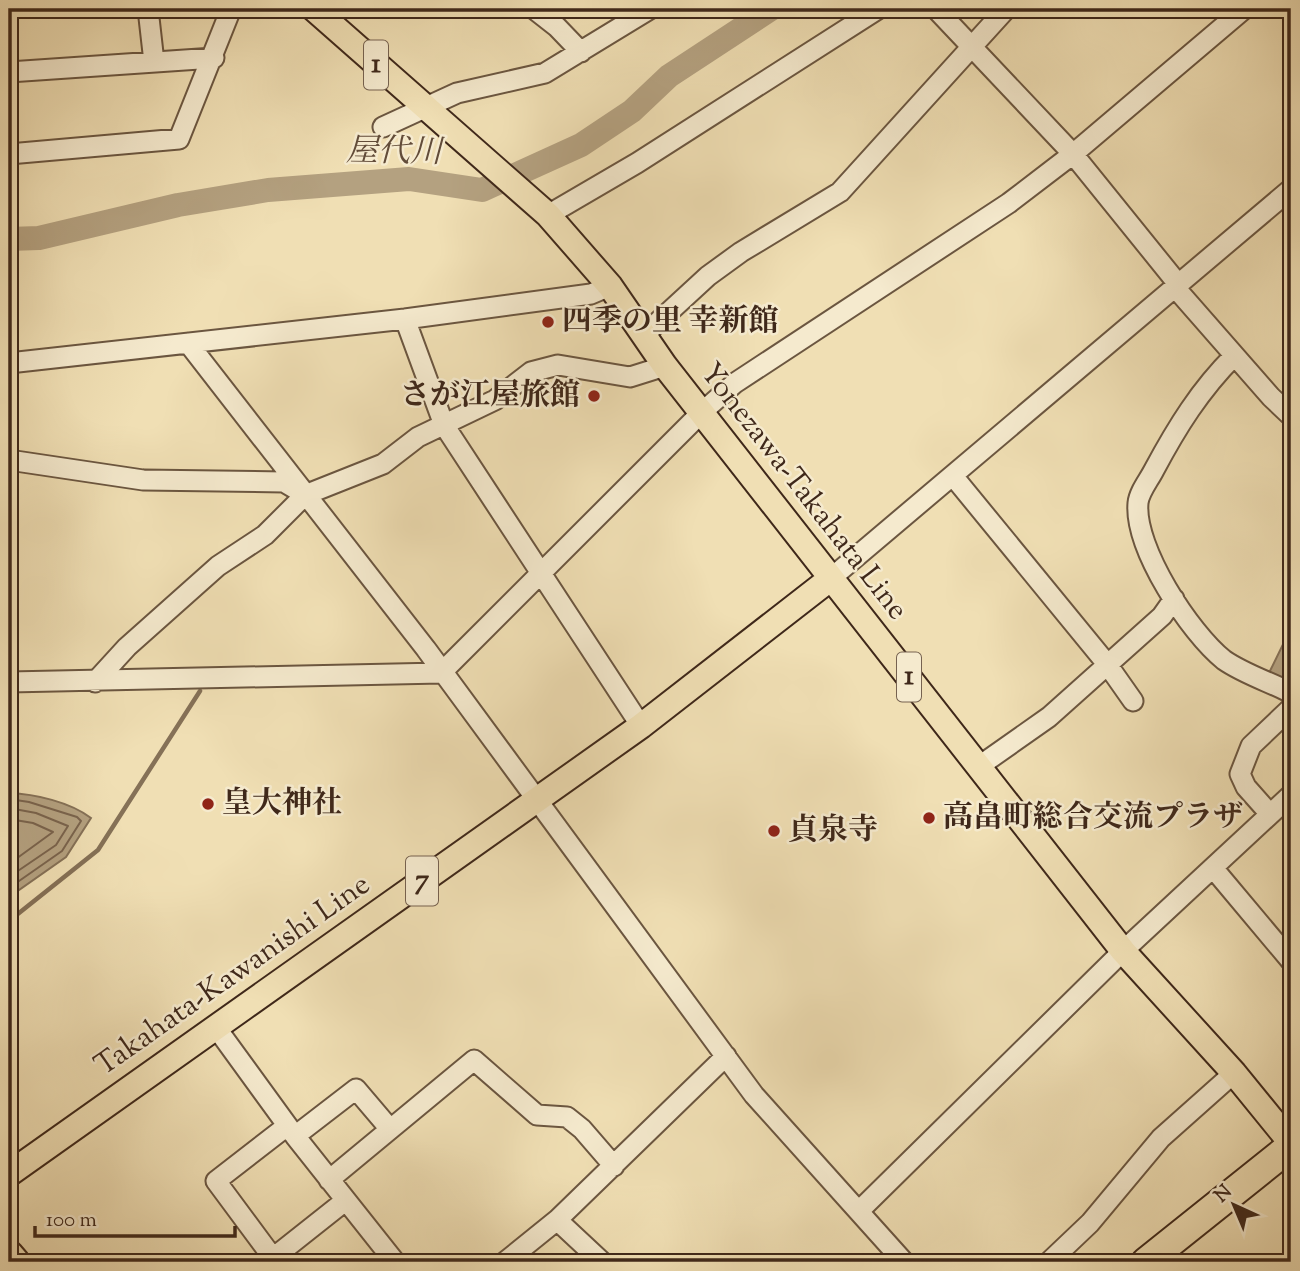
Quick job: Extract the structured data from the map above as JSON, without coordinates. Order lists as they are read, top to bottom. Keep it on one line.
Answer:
{"streets":{"main road":["1","Yonezawa-Takahata Line","7","Takahata-Kawanishi Line"]},"crossings":[["Yonezawa-Takahata Line","Takahata-Kawanishi Line"]],"water":["屋代川"],"places":["四季の里 幸新館","さが江屋旅館","皇大神社","高畠町総合交流プラザ","貞泉寺"],"scale_bar":"100 m","north":"top left"}
